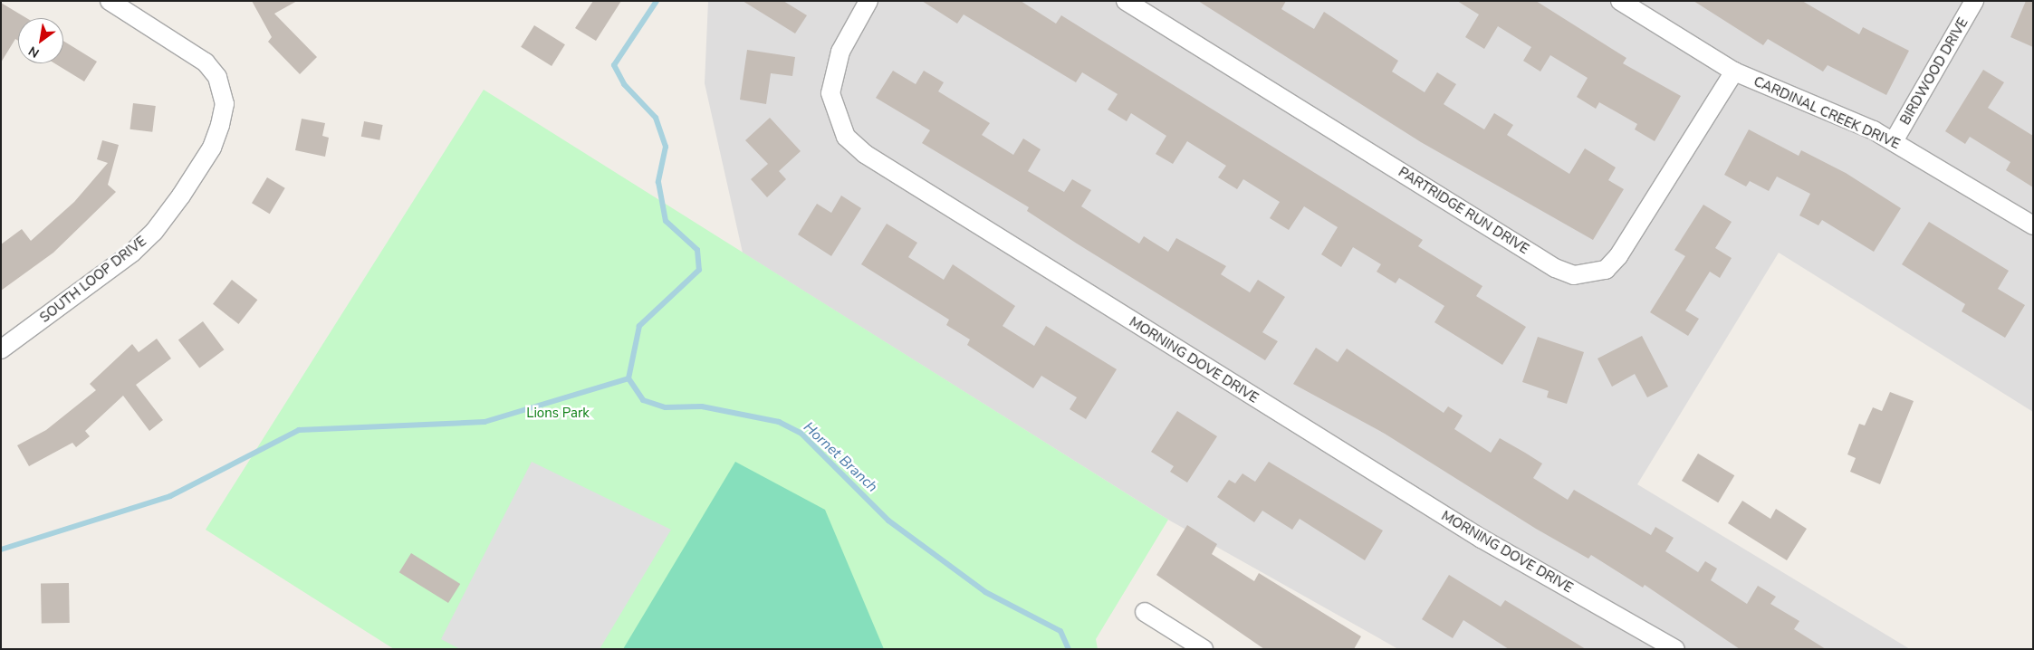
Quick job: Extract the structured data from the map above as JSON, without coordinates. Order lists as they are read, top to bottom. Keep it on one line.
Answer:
{"streets":{"street":["BIRDWOOD DRIVE","CARDINAL CREEK DRIVE","PARTRIDGE RUN DRIVE","SOUTH LOOP DRIVE","MORNING DOVE DRIVE"]},"crossings":[["BIRDWOOD DRIVE","CARDINAL CREEK DRIVE"],["CARDINAL CREEK DRIVE","PARTRIDGE RUN DRIVE"]],"water":["Hornet Branch"],"parks":["Lions Park"],"north":"bottom left"}
